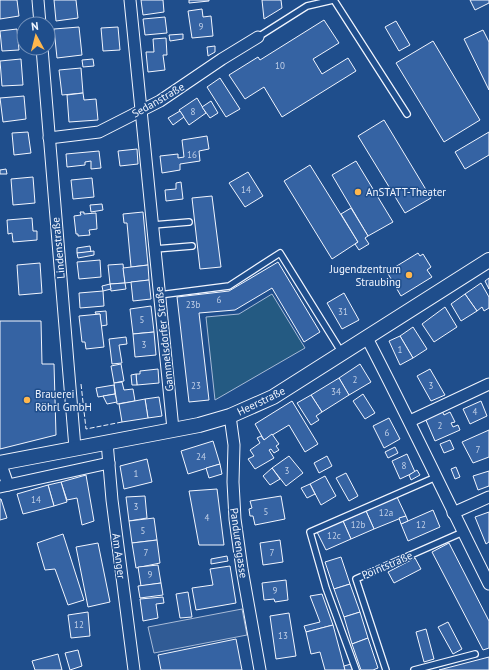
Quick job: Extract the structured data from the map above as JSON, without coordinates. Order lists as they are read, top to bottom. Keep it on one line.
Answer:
{"streets":{"street":["Sedanstraße","Lindenstraße","Gammelsdorfer Straße","Heerstraße","Pandurengasse","Am Anger"],"lane":["Pointstraße"]},"crossings":[["Sedanstraße","Lindenstraße"],["Sedanstraße","Gammelsdorfer Straße"],["Lindenstraße","Heerstraße"],["Gammelsdorfer Straße","Heerstraße"],["Heerstraße","Pandurengasse"],["Heerstraße","Am Anger"]],"places":["AnSTATT-Theater","Jugendzentrum Straubing","Brauerei Röhrl GmbH"],"house_numbers":["9","10","8","16","14","6","23b","31","5","3","1","2","23","3","34","4","2","6","7","24","8","3","1","14","3","5","12a","4","12b","12","5","12c","7","7","9","9","12","13"],"north":"top"}
